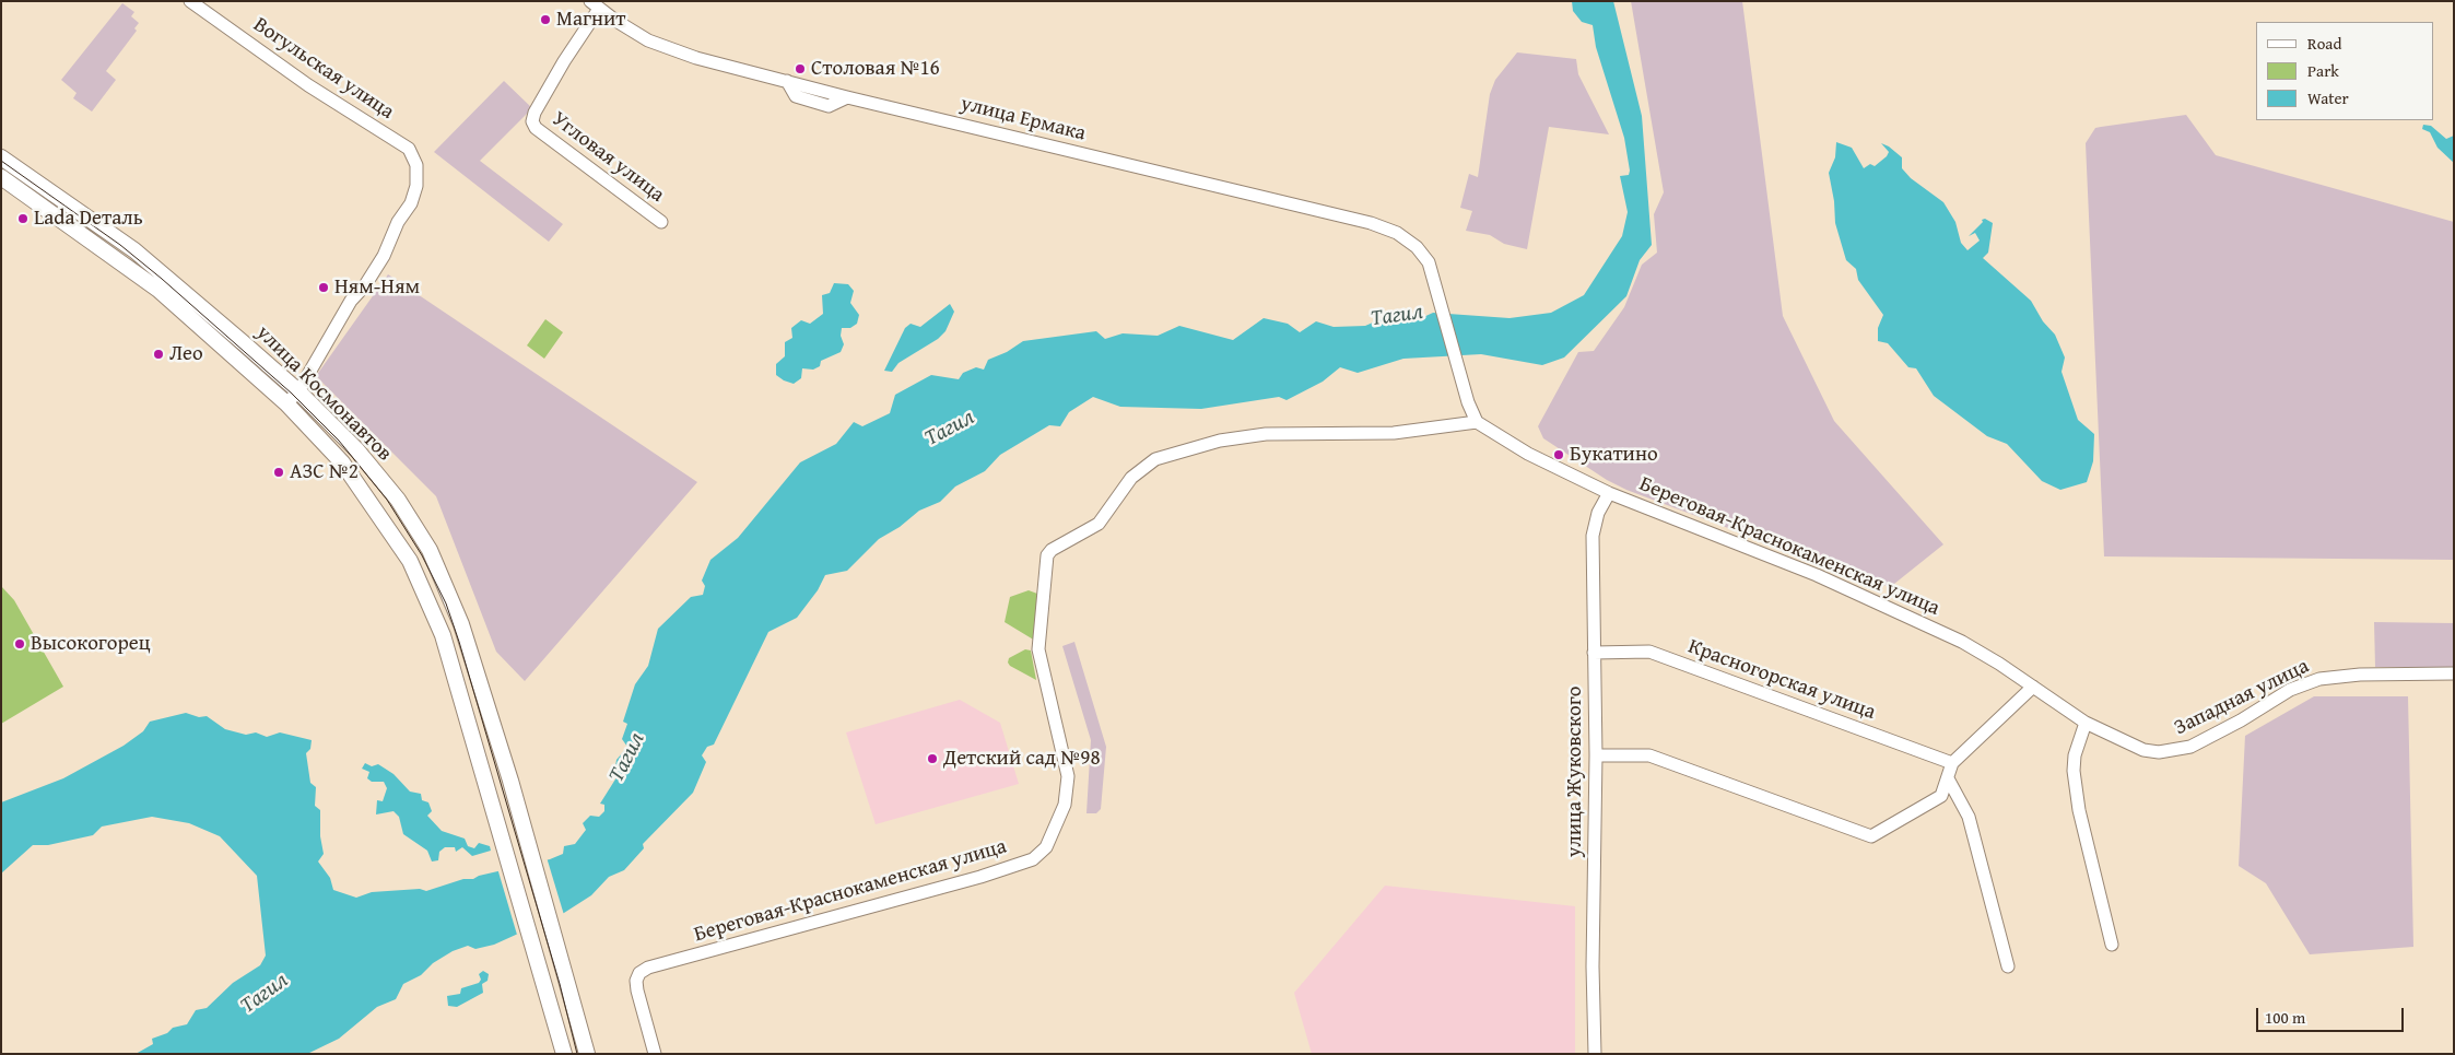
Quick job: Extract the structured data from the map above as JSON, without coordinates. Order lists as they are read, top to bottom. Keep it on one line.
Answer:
{"streets":{"main road":["улица Космонавтов"],"street":["Вогульская улица","улица Ермака","Угловая улица","Береговая-Краснокаменская улица","Красногорская улица","Западная улица","улица Жуковского"]},"crossings":[["Вогульская улица","улица Космонавтов"],["улица Ермака","Угловая улица"],["улица Ермака","Береговая-Краснокаменская улица"],["Береговая-Краснокаменская улица","Западная улица"],["Береговая-Краснокаменская улица","улица Жуковского"],["Красногорская улица","улица Жуковского"]],"water":["Тагил"],"places":["Магнит","Столовая №16","Lada Dеталь","Ням-Ням","Лео","Букатино","АЗС №2","Высокогорец","Детский сад №98"],"legend":["Road","Park","Water"],"scale_bar":"100 m"}
